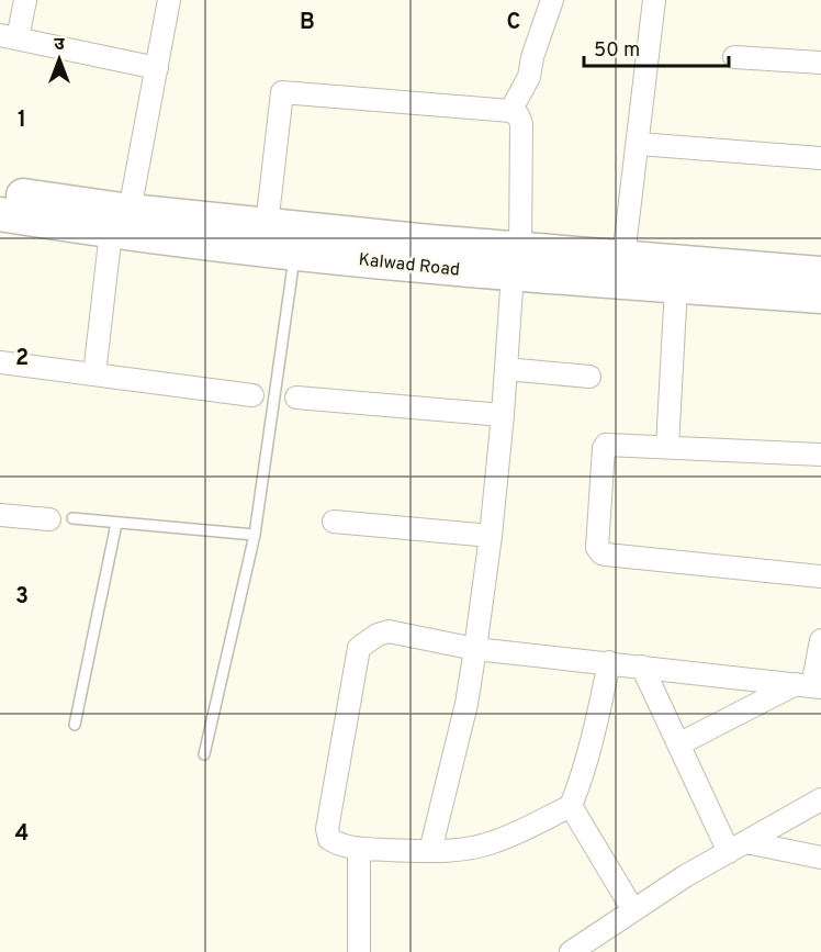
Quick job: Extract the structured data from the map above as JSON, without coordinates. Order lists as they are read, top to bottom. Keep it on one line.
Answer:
{"streets":{"main road":["Kalwad Road"]},"scale_bar":"50 m","north":"top","grid":{"columns":["B","C"],"rows":["1","2","3","4"]}}
